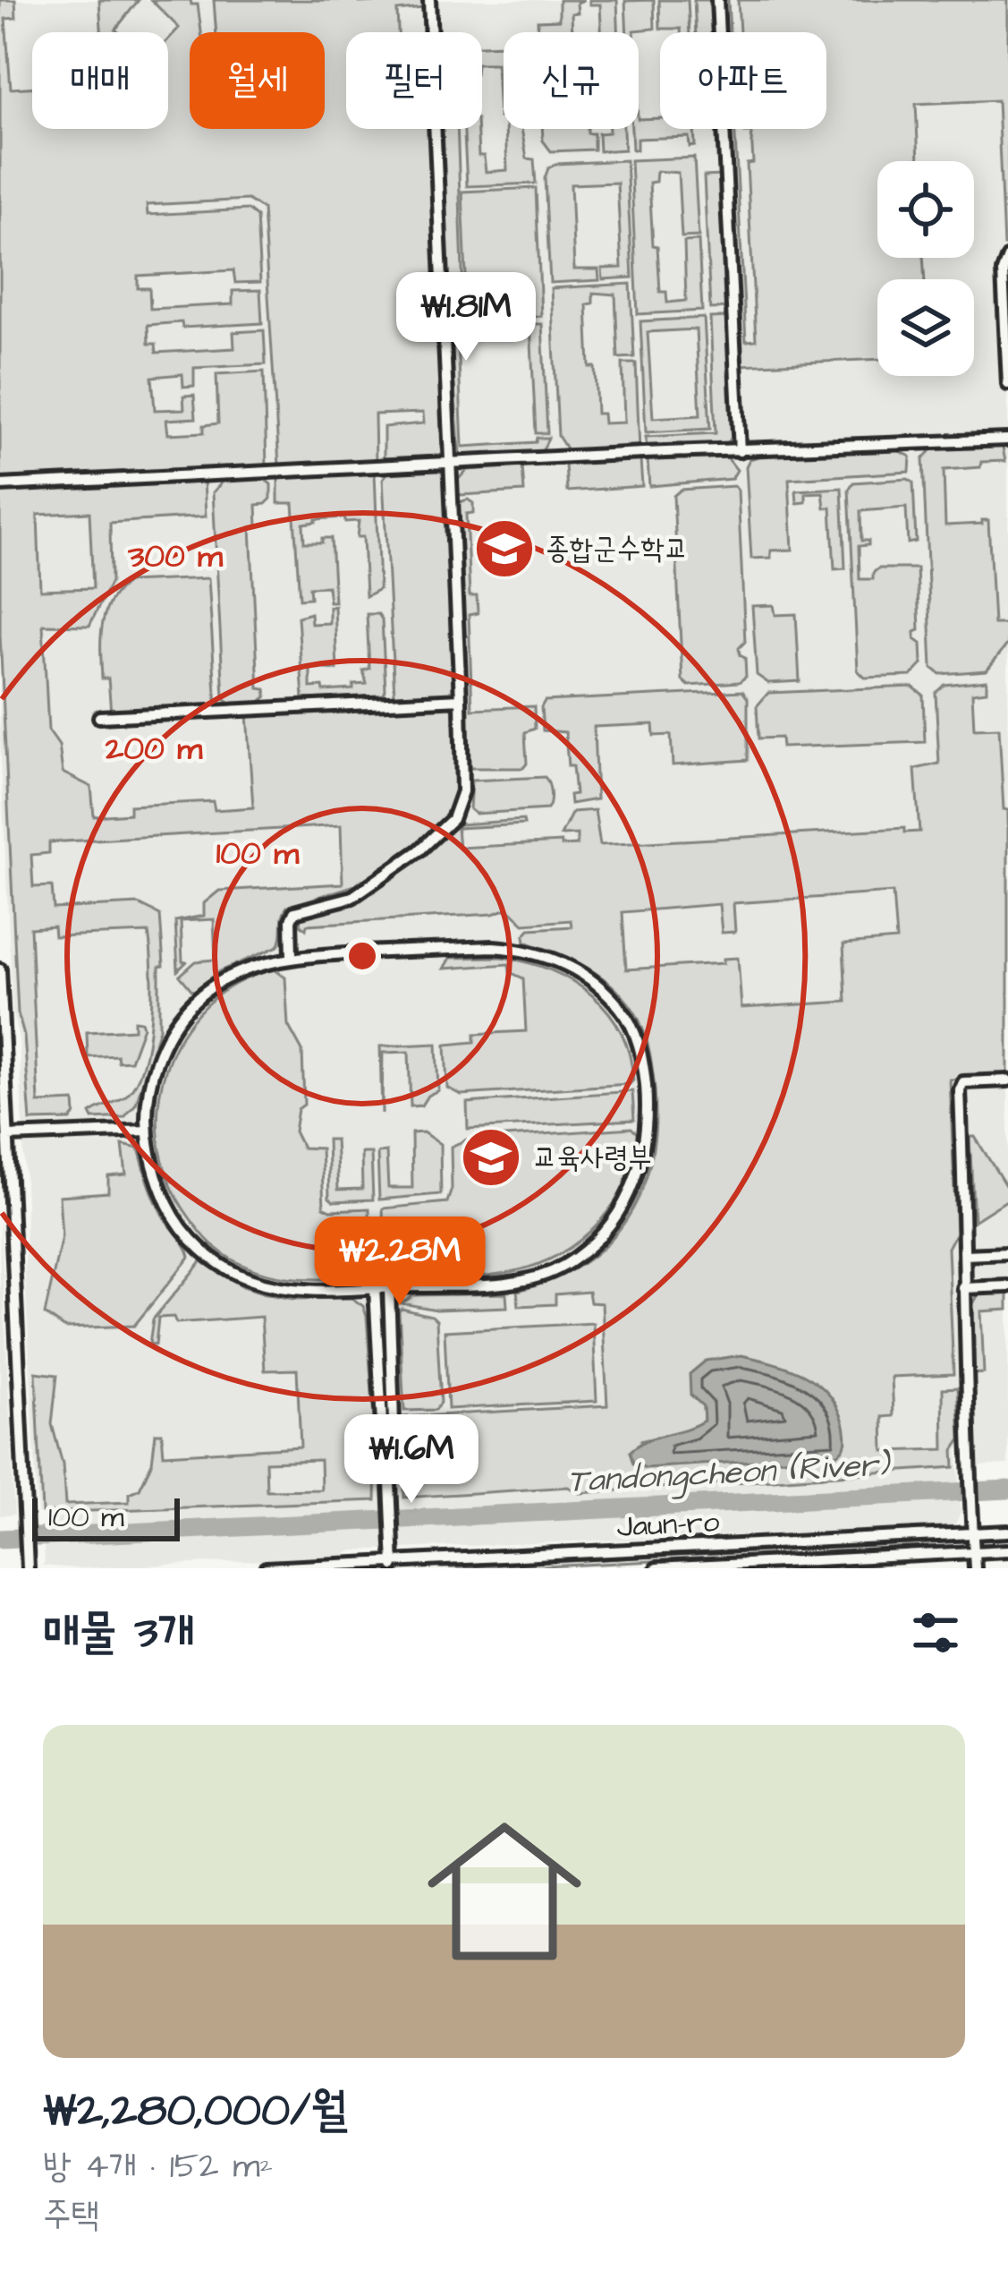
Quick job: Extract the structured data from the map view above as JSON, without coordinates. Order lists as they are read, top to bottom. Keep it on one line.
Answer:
{"streets":{"street":["Jaun-ro"]},"water":["Tandongcheon (River)"],"places":{"school or university":["종합군수학교","교육사령부"]},"scale_bar":"100 m","page":{"chip":["매매","월세","필터","신규","아파트"],"price":["₩1.81M","₩2.28M","₩1.6M"],"scale":"100 m","heading":"매물 3개","list":[{"name":"₩2,280,000/월","note":"방 4개 · 152 m² · 주택"}]},"rings":["300 m","200 m","100 m"]}
